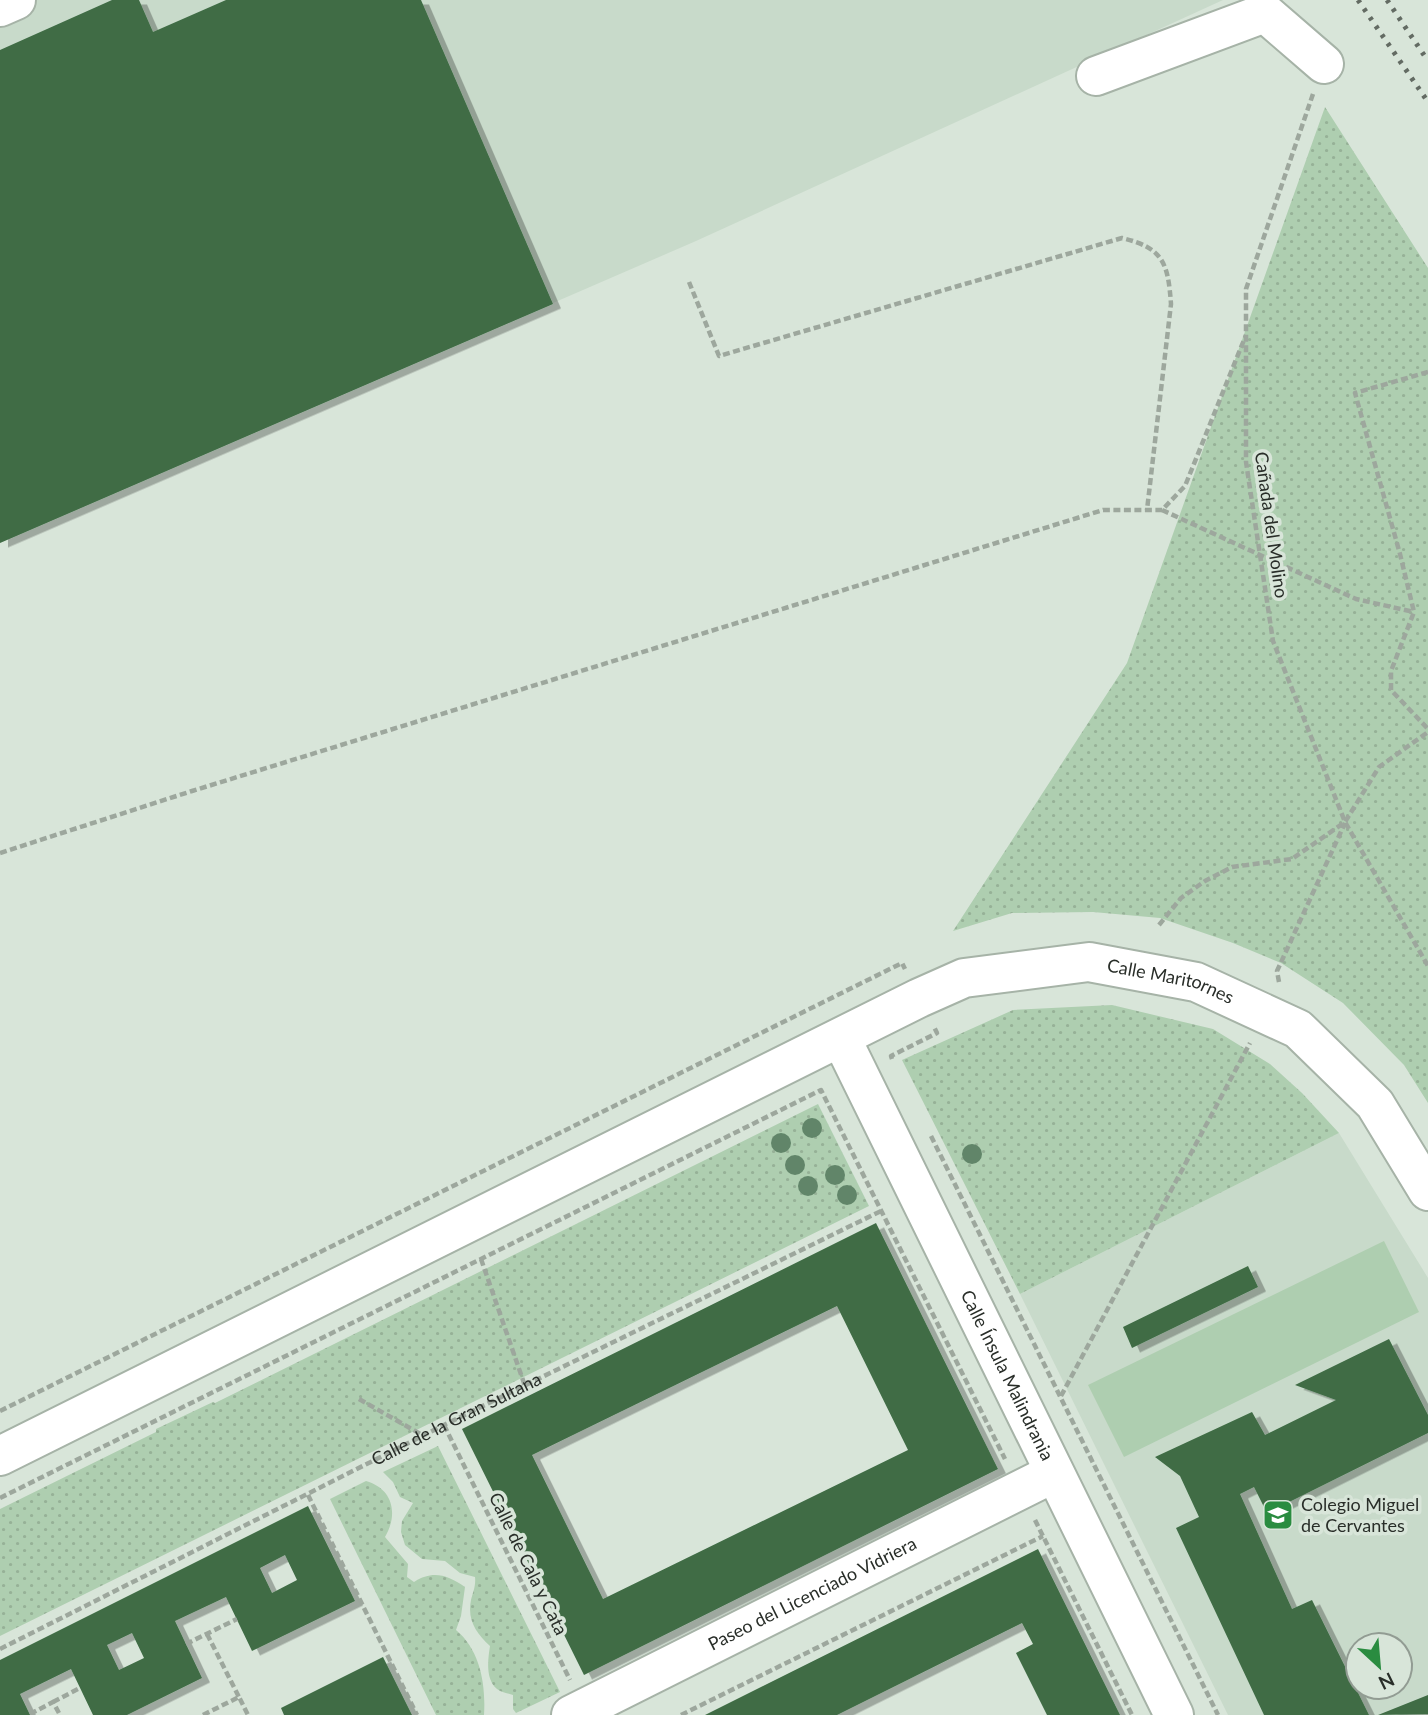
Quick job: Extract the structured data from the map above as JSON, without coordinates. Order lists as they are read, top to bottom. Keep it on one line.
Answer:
{"streets":{"street":["Calle Maritornes","Calle Ínsula Malindrania","Paseo del Licenciado Vidriera"],"path":["Cañada del Molino","Calle de la Gran Sultana","Calle de Cala y Cata"]},"crossings":[["Calle Maritornes","Calle Ínsula Malindrania"],["Calle Ínsula Malindrania","Calle de la Gran Sultana"],["Calle Ínsula Malindrania","Paseo del Licenciado Vidriera"],["Calle de la Gran Sultana","Calle de Cala y Cata"],["Calle de Cala y Cata","Paseo del Licenciado Vidriera"]],"places":{"school or university":["Colegio Miguel de Cervantes"]},"north":"bottom right"}
